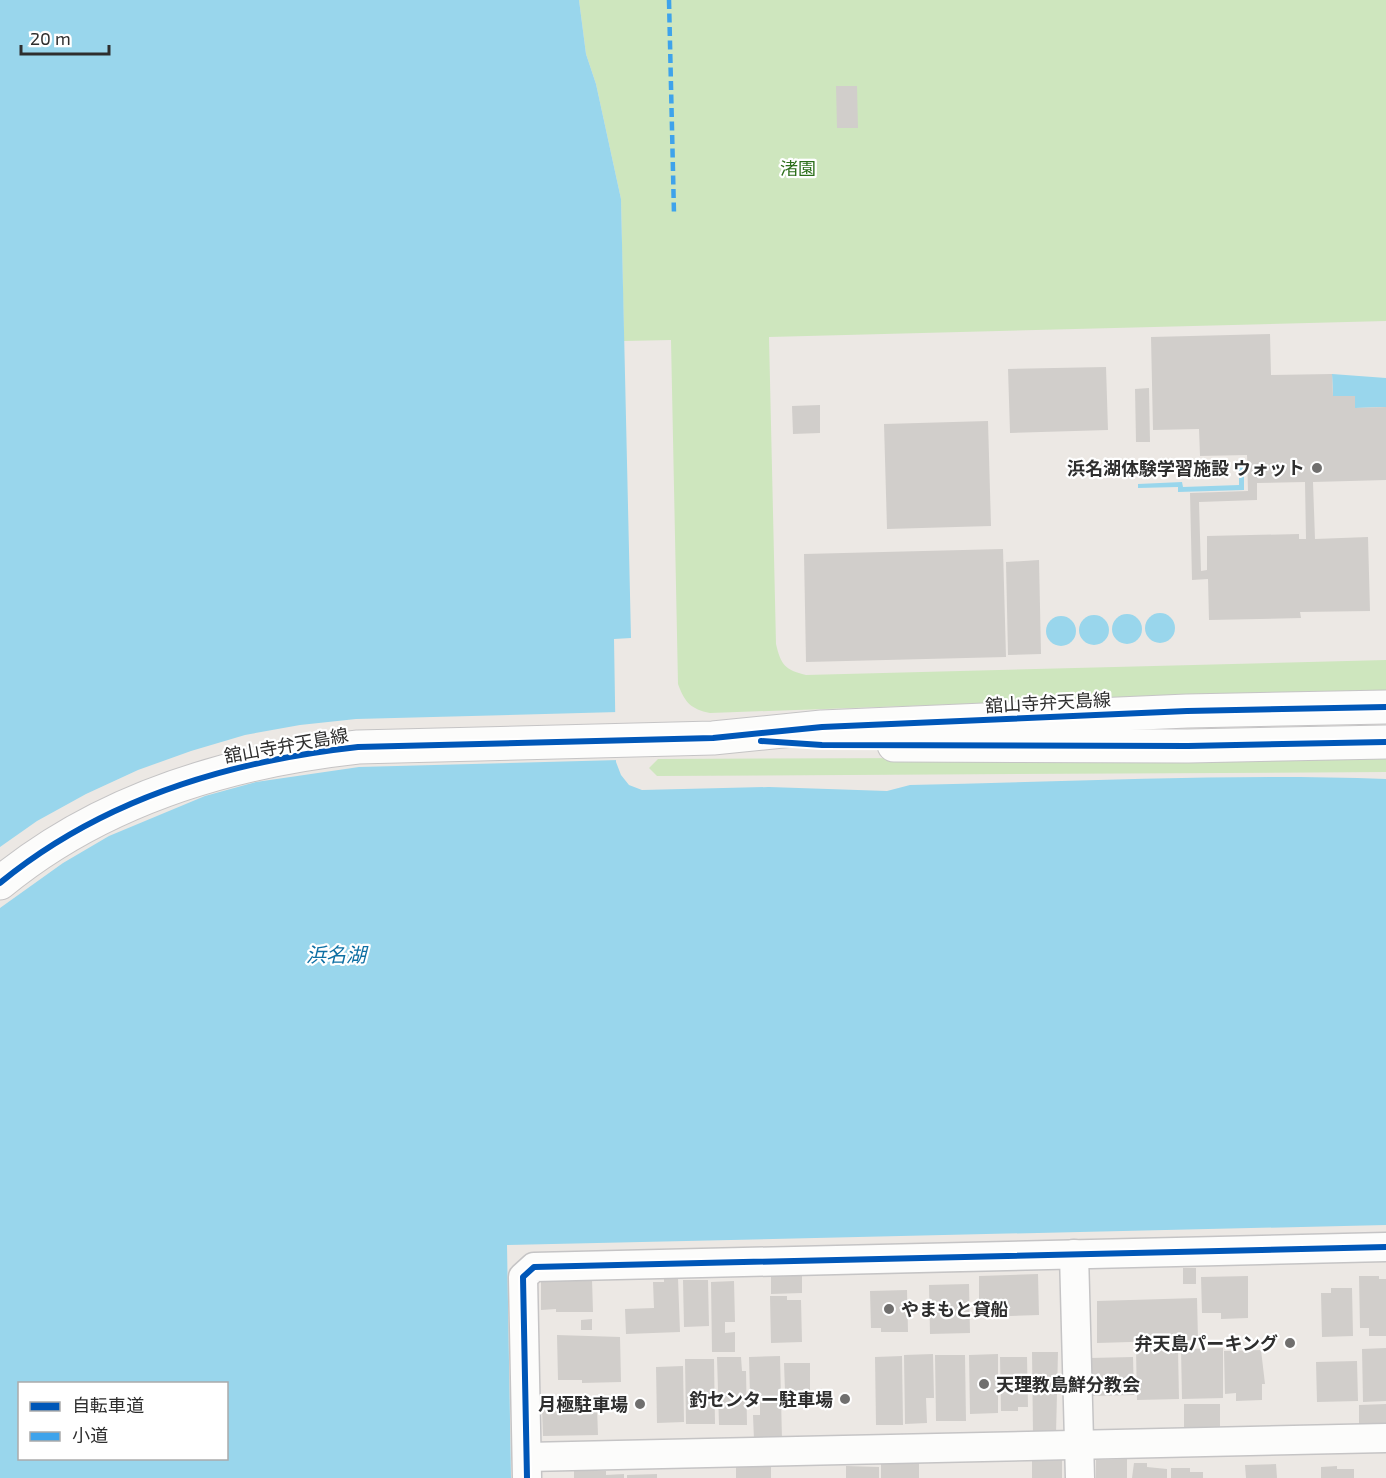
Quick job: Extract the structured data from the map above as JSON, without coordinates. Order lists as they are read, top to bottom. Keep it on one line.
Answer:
{"streets":{"main road":["舘山寺弁天島線"]},"water":["浜名湖"],"parks":["渚園"],"places":["浜名湖体験学習施設 ウォット","やまもと貸船","弁天島パーキング","天理教島鮮分教会","釣センター駐車場","月極駐車場"],"legend":["自転車道","小道"],"scale_bar":"20 m"}
